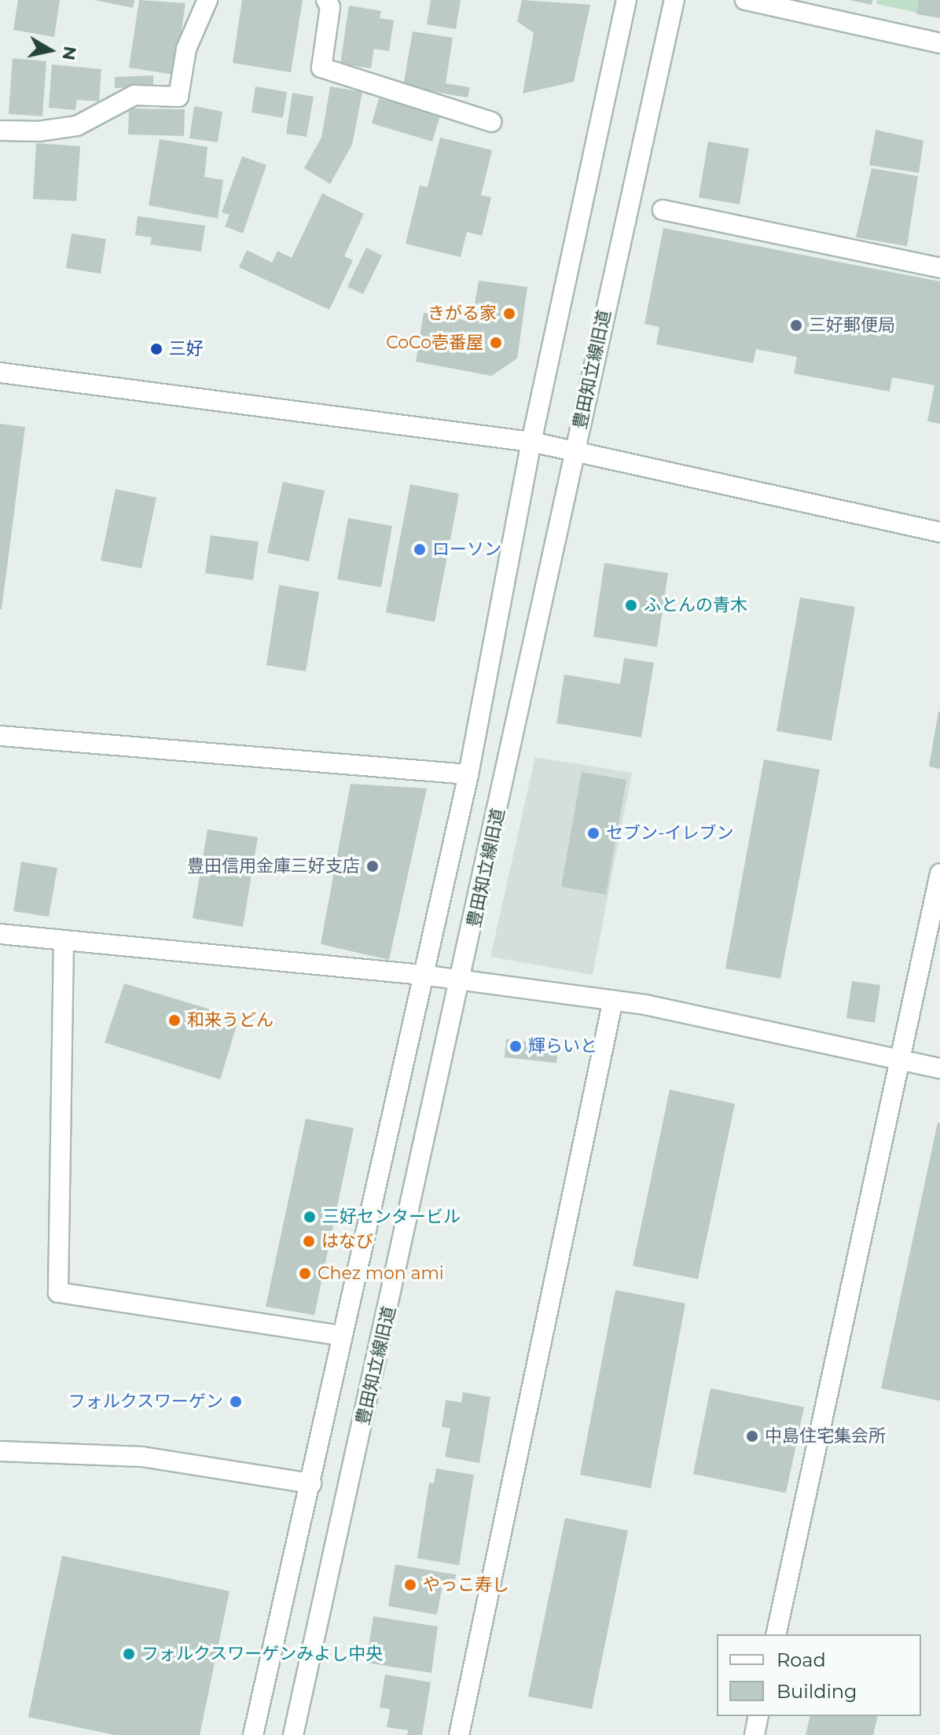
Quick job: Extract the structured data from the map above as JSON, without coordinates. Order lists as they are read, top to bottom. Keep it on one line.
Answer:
{"streets":{"street":["豊田知立線旧道"]},"places":["きがる家","三好郵便局","CoCo壱番屋","三好","ローソン","ふとんの青木","セブン-イレブン","豊田信用金庫三好支店","和来うどん","輝らいと","三好センタービル","はなび","Chez mon ami","フォルクスワーゲン","中島住宅集会所","やっこ寿し","フォルクスワーゲンみよし中央"],"legend":["Road","Building"],"north":"right"}
